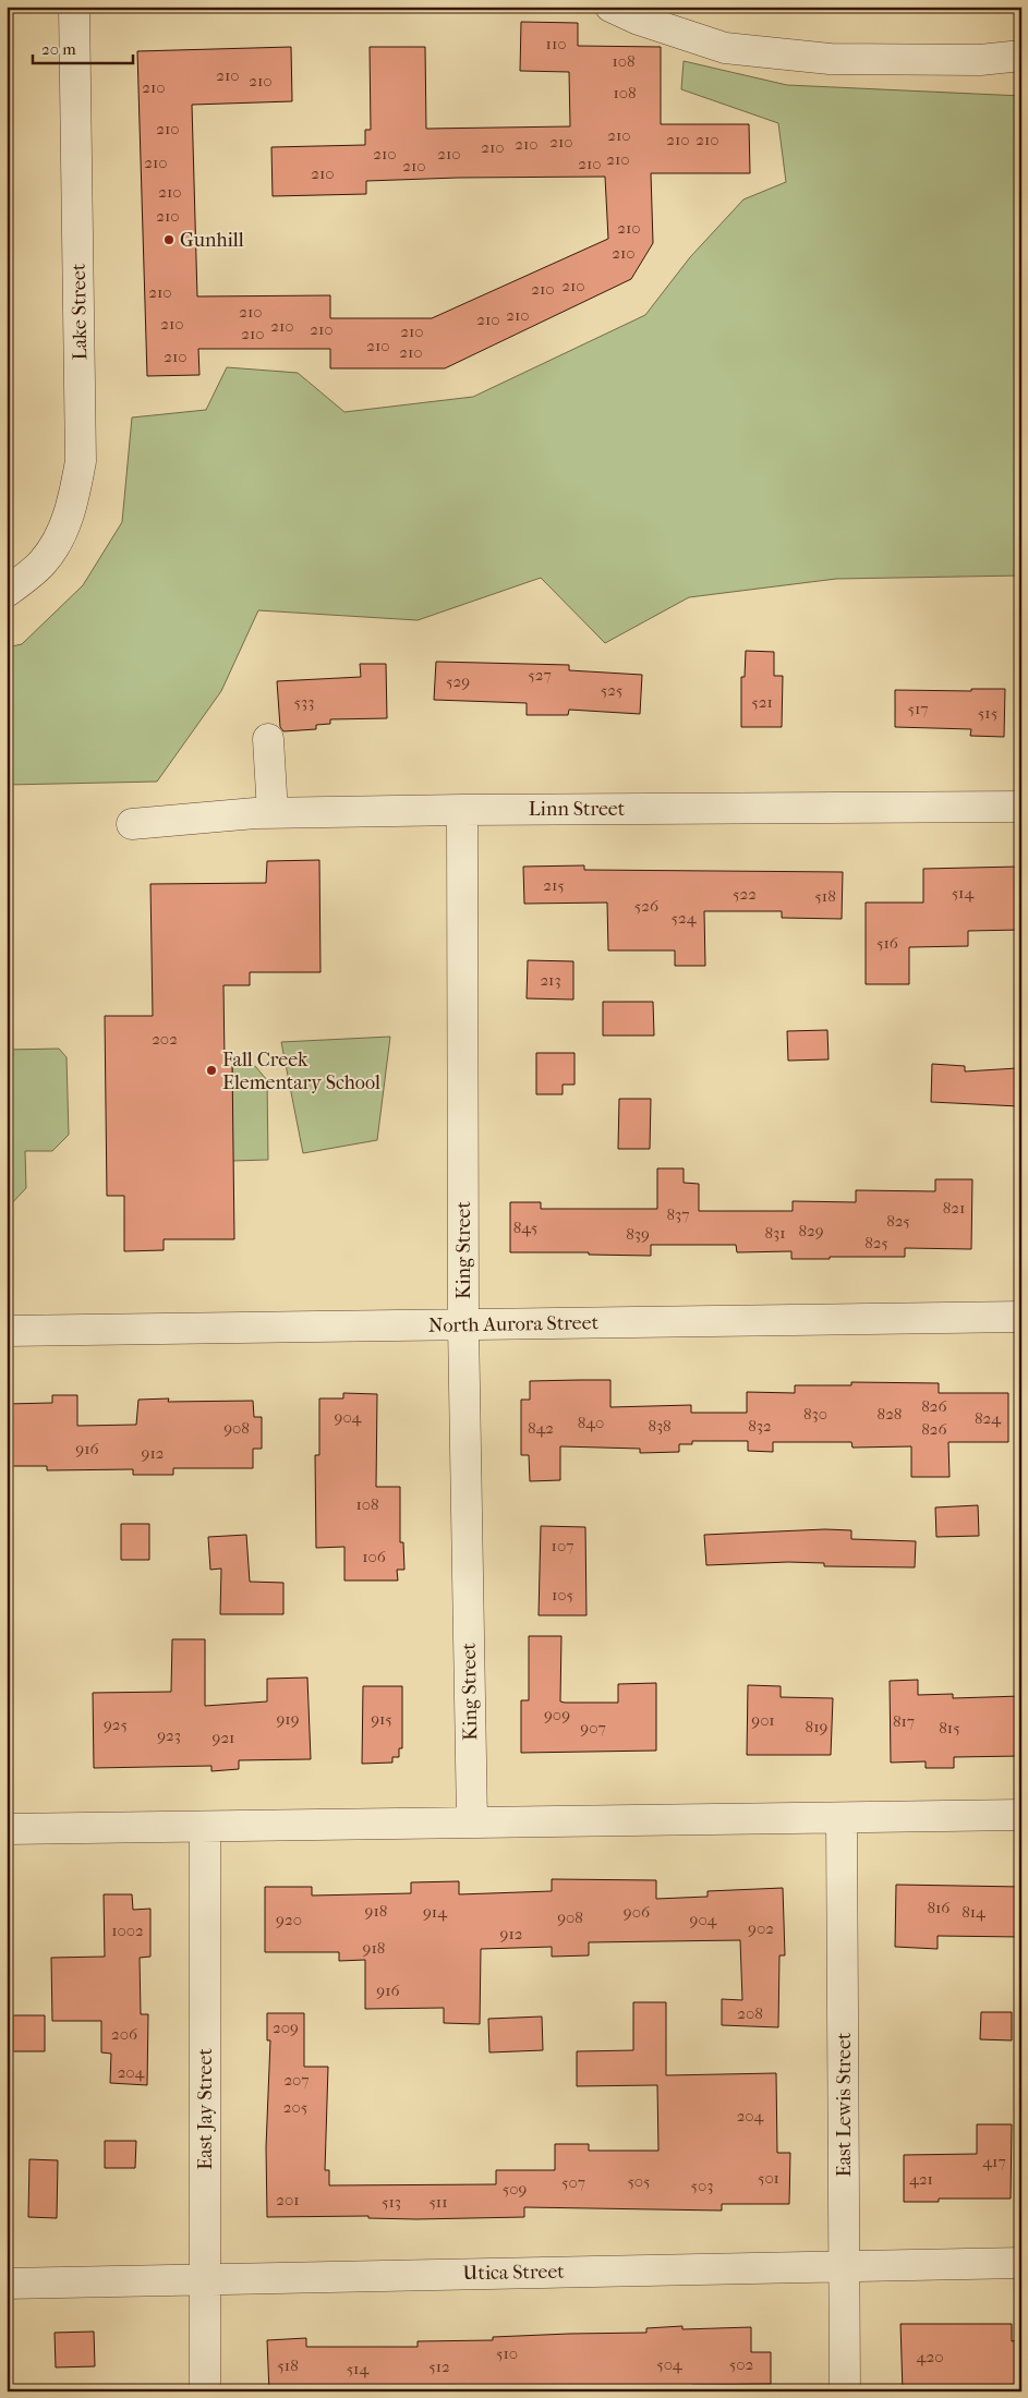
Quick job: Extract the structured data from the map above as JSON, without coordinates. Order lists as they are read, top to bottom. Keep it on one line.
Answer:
{"streets":{"street":["Lake Street","Linn Street","King Street","North Aurora Street","East Lewis Street","East Jay Street","Utica Street"]},"crossings":[["Linn Street","King Street"],["King Street","North Aurora Street"],["East Lewis Street","Utica Street"],["East Jay Street","Utica Street"]],"places":["Gunhill","Fall Creek Elementary School"],"house_numbers":["110","108","210","210","210","108","210","210","210","210","210","210","210","210","210","210","210","210","210","210","210","210","210","210","210","210","210","210","210","210","210","210","210","210","210","210","210","210","527","529","525","533","521","517","515","215","514","522","518","526","524","516","213","202","821","837","825","845","829","831","839","825","826","830","828","904","824","840","838","832","908","842","826","916","912","108","107","106","105","909","919","915","901","817","925","819","907","815","923","921","816","918","914","906","814","908","920","904","902","1002","912","918","916","208","209","206","204","207","205","204","417","501","421","505","507","503","509","201","513","511","510","420","504","502","518","512","514"],"scale_bar":"20 m"}
